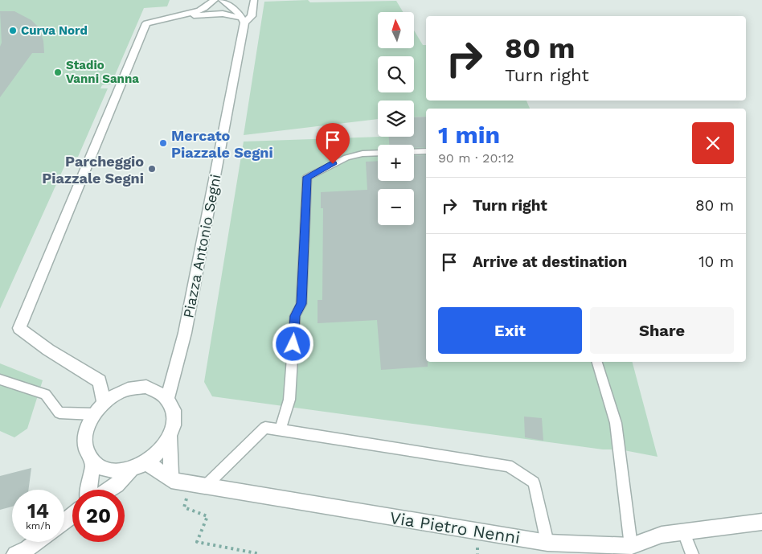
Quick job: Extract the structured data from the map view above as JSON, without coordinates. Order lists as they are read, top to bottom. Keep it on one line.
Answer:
{"streets":{"street":["Piazza Antonio Segni","Via Pietro Nenni"]},"crossings":[["Piazza Antonio Segni","Via Pietro Nenni"]],"places":["Curva Nord","Stadio Vanni Sanna","Mercato Piazzale Segni","Parcheggio Piazzale Segni"],"north":"top","page":{"map_buttons":["+","−"],"turn":["80 m","Turn right"],"heading":["1 min","90 m · 20:12"],"list":[{"name":"Turn right","value":"80 m"},{"name":"Arrive at destination","value":"10 m"}],"buttons":["Exit","Share"],"speed":"14 km/h","limit":"20"}}
